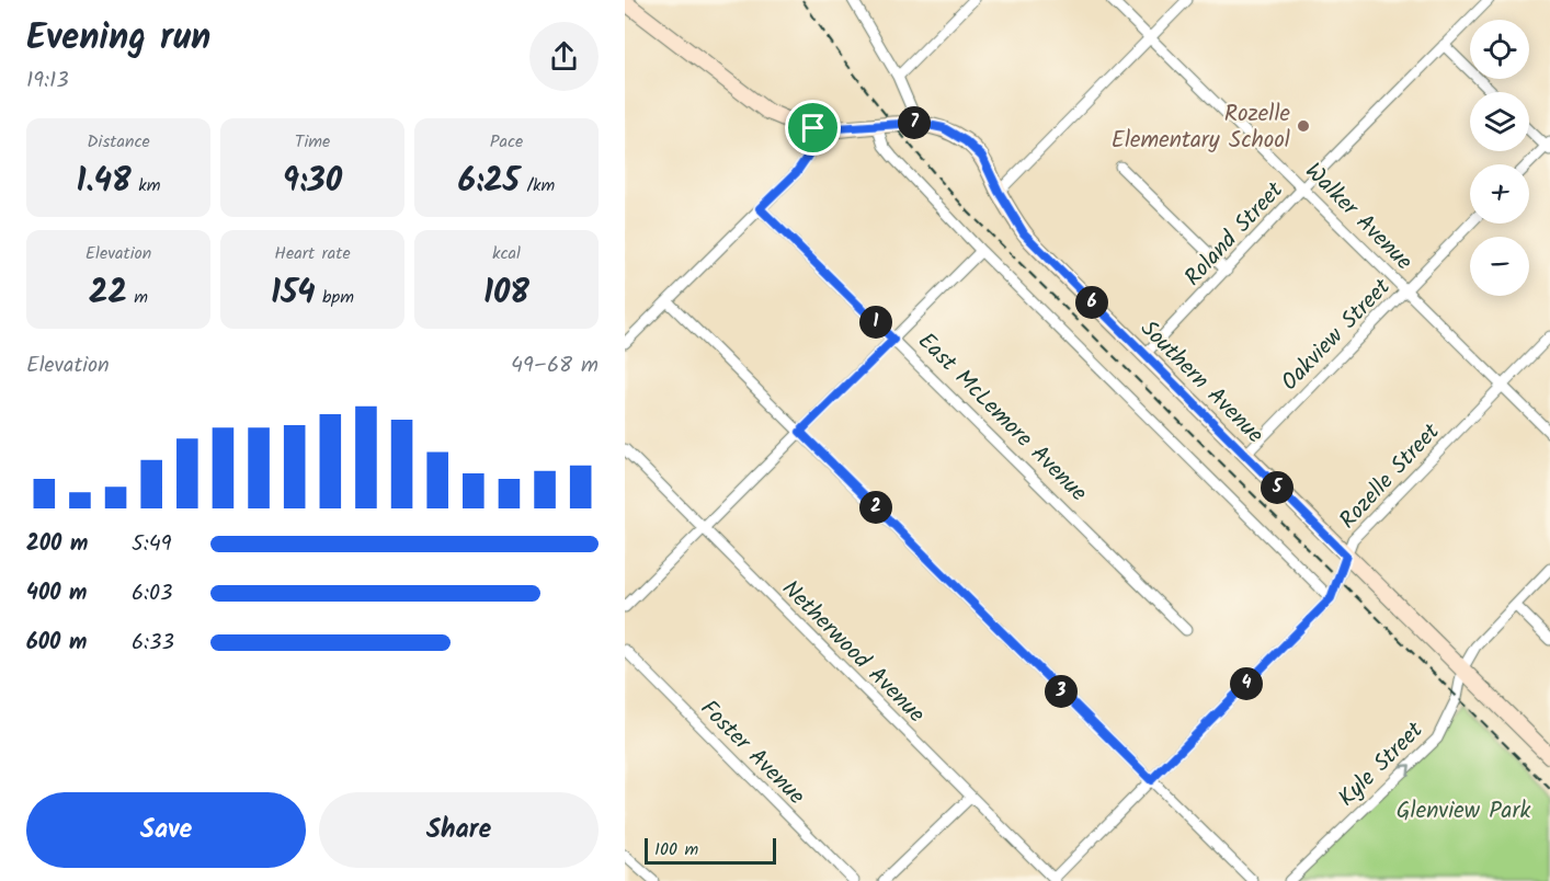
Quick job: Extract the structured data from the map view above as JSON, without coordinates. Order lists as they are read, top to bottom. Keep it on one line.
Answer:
{"streets":{"main road":["Southern Avenue"],"street":["Walker Avenue","Roland Street","Oakview Street","East McLemore Avenue","Rozelle Street","Netherwood Avenue","Foster Avenue","Kyle Street"]},"crossings":[["Walker Avenue","Roland Street"],["Walker Avenue","Oakview Street"],["Walker Avenue","Rozelle Street"],["Roland Street","Southern Avenue"],["Oakview Street","Southern Avenue"],["Southern Avenue","Rozelle Street"],["Southern Avenue","Kyle Street"],["Rozelle Street","Netherwood Avenue"]],"one_way":["Kyle Street"],"parks":["Glenview Park"],"places":["Rozelle Elementary School"],"scale_bar":"100 m","page":{"heading":["Evening run","19:13"],"map_buttons":["+","−"],"pins":["7","6","1","5","2","4","3"],"stats":[["Distance","1.48 km"],["Time","9:30"],["Pace","6:25 /km"],["Elevation","22 m"],["Heart rate","154 bpm"],["kcal","108"]],"chart":["Elevation","49–68 m"],"list":[{"name":"200 m","note":"5:49"},{"name":"400 m","note":"6:03"},{"name":"600 m","note":"6:33"}],"buttons":["Save","Share"],"scale":"100 m"}}
